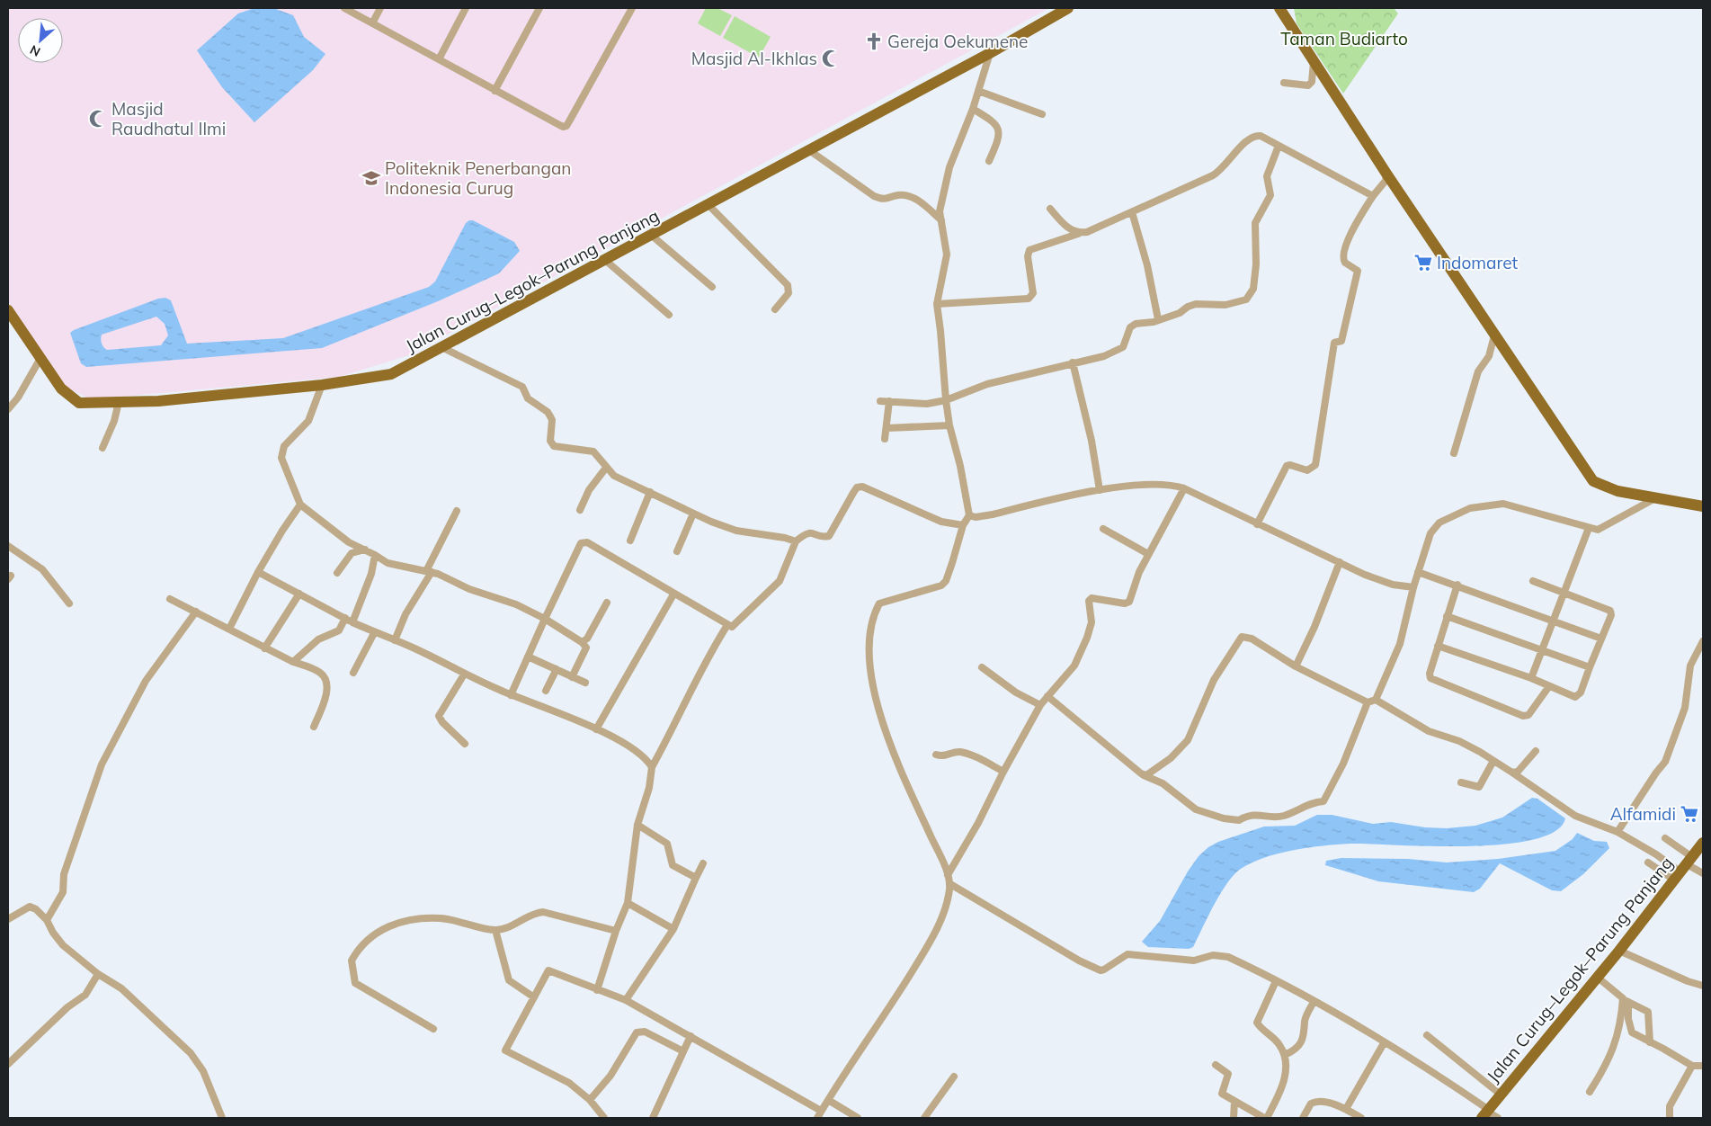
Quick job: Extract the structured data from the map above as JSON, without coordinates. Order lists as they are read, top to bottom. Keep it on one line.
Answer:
{"streets":{"main road":["Jalan Curug–Legok–Parung Panjang"]},"parks":["Taman Budiarto"],"places":{"church":["Gereja Oekumene"],"mosque":["Masjid Al-Ikhlas","Masjid Raudhatul Ilmi"],"school or university":["Politeknik Penerbangan Indonesia Curug"],"supermarket":["Indomaret","Alfamidi"]},"north":"bottom left"}
